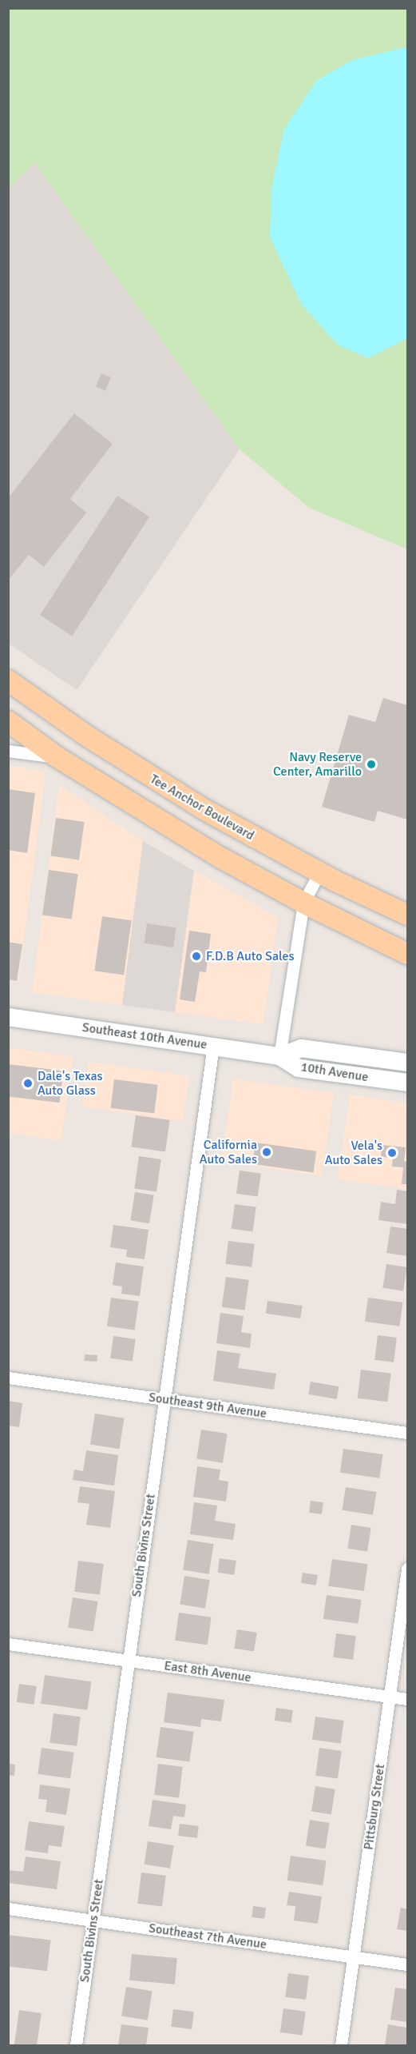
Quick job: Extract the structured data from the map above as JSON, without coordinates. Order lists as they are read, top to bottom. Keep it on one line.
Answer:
{"streets":{"main road":["Tee Anchor Boulevard","Southeast 10th Avenue","10th Avenue"],"street":["Southeast 9th Avenue","South Bivins Street","East 8th Avenue","Pittsburg Street","Southeast 7th Avenue"]},"crossings":[["Southeast 10th Avenue","10th Avenue"],["Southeast 10th Avenue","South Bivins Street"],["Southeast 9th Avenue","South Bivins Street"],["South Bivins Street","East 8th Avenue"],["South Bivins Street","Southeast 7th Avenue"],["East 8th Avenue","Pittsburg Street"],["Pittsburg Street","Southeast 7th Avenue"]],"places":["Navy Reserve Center, Amarillo","F.D.B Auto Sales","Dale's Texas Auto Glass","California Auto Sales","Vela's Auto Sales"]}
